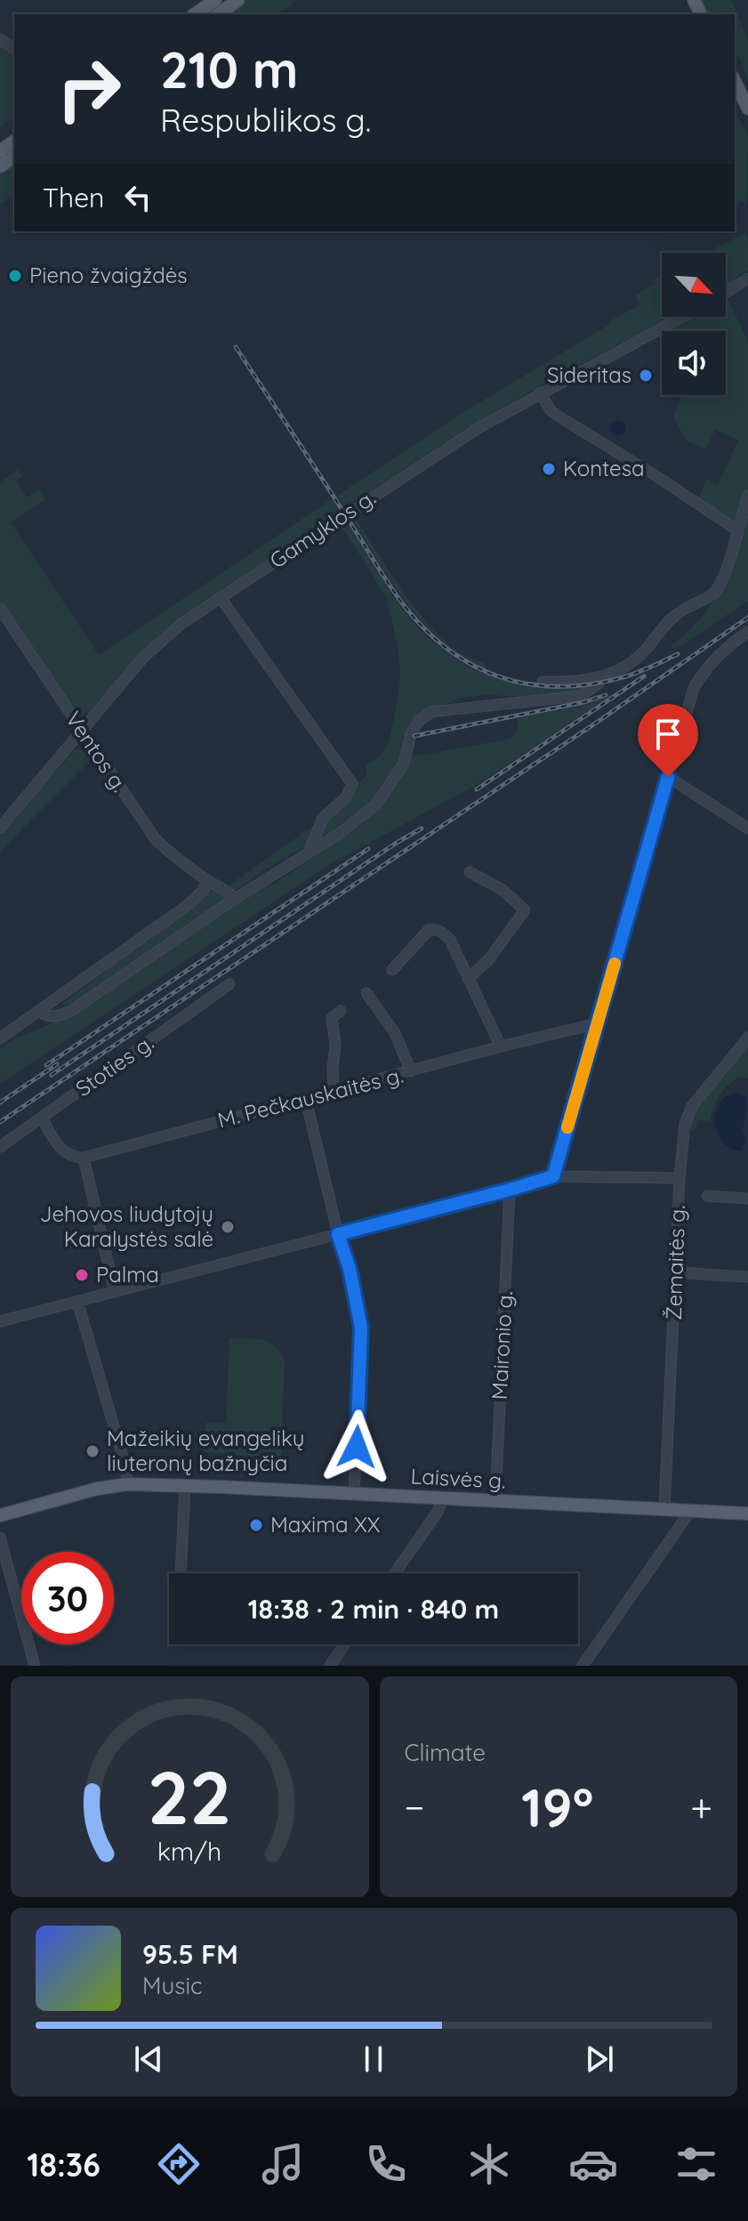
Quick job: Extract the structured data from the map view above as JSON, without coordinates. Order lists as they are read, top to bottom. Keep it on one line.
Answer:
{"streets":{"main road":["Laisvės g."],"street":["Gamyklos g.","Ventos g.","Stoties g.","M. Pečkauskaitės g.","Žemaitės g.","Maironio g."]},"crossings":[["Gamyklos g.","Ventos g."],["Žemaitės g.","Laisvės g."],["Maironio g.","Laisvės g."]],"places":["Pieno žvaigždės","Sideritas","Kontesa","Jehovos liudytojų Karalystės salė","Palma","Mažeikių evangelikų liuteronų bažnyčia","Maxima XX"],"north":"bottom right","page":{"turn":["210 m","Respublikos g."],"then":"Then","limit":"30","trip":"18:38 · 2 min · 840 m","tile":"Climate","heat":["−","19°","+"],"song":["95.5 FM","Music"],"tabs":"18:36","gauge":["22","km/h"]}}
